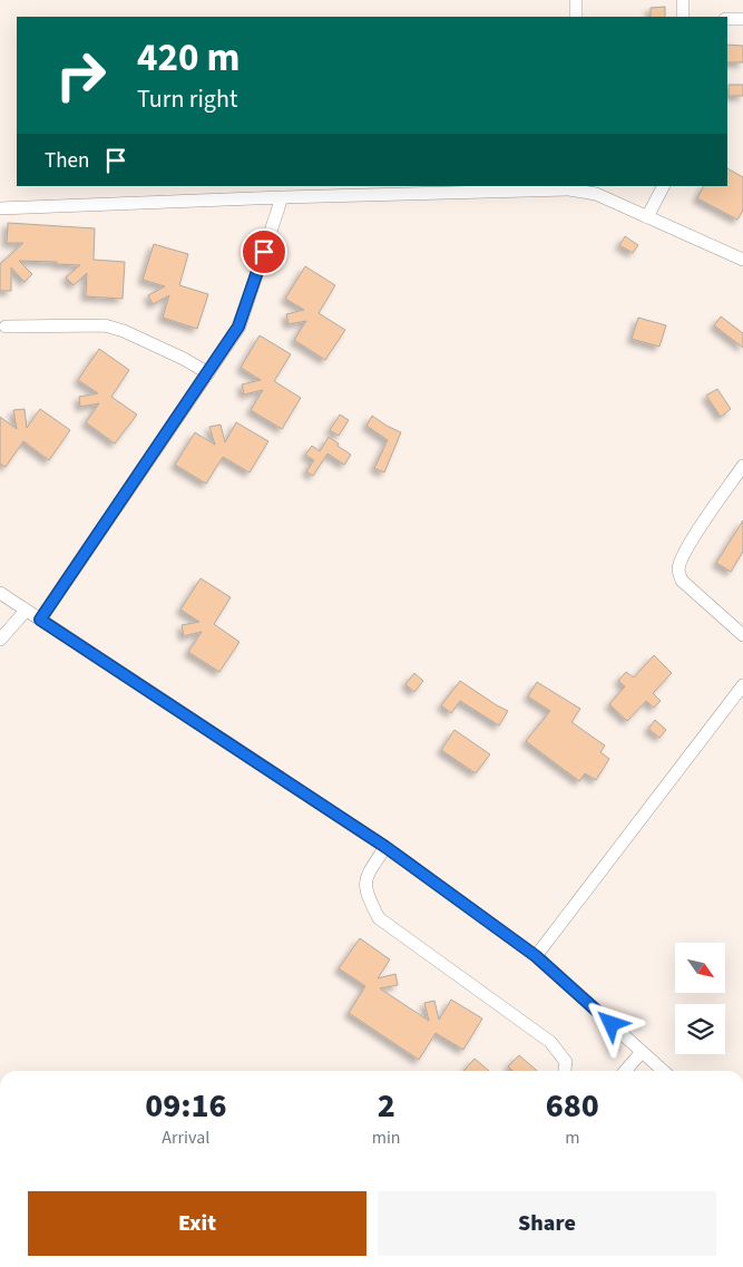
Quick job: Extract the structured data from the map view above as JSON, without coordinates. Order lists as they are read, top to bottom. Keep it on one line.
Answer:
{"north":"bottom right","page":{"turn":["420 m","Turn right"],"then":"Then","eta":["09:16","Arrival","2","min","680","m"],"buttons":["Exit","Share"]}}
